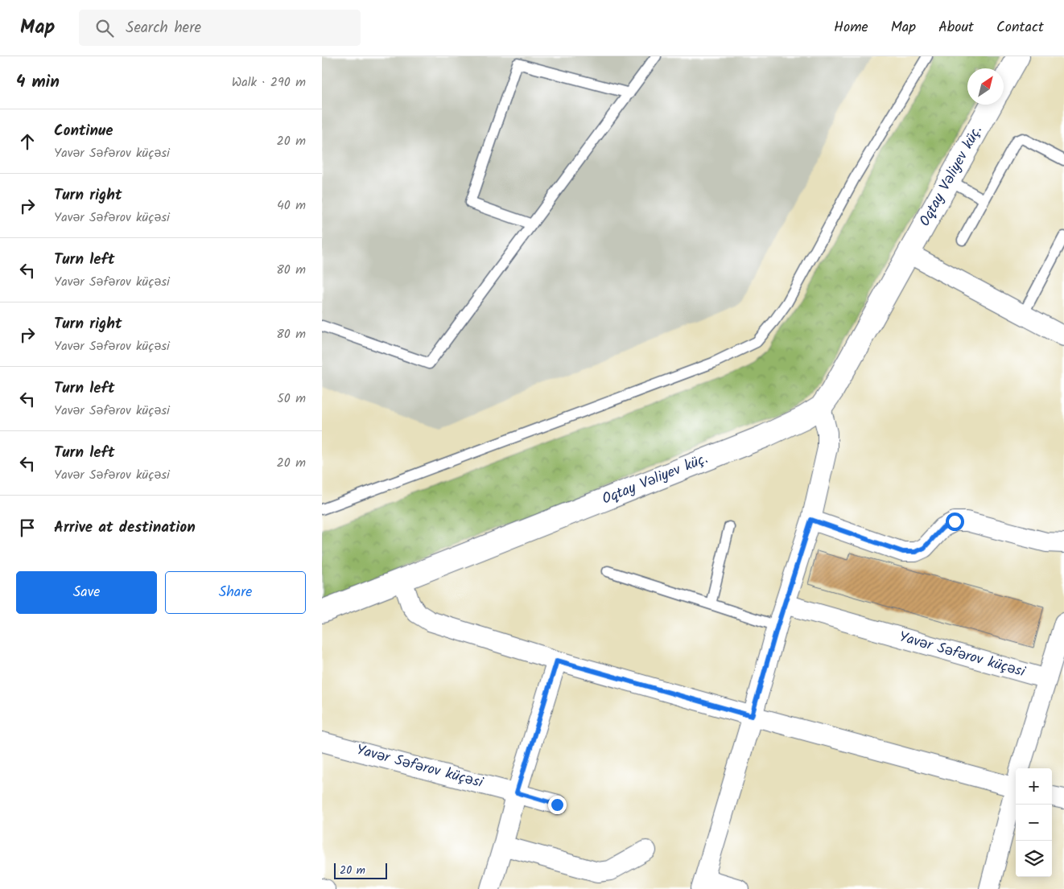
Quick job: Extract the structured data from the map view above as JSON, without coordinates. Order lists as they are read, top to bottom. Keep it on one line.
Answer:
{"streets":{"street":["Oqtay Vəliyev küç.","Yavər Səfərov küçəsi"]},"scale_bar":"20 m","north":"top right","page":{"header":"Map","search":"Search here","nav":["Home","Map","About","Contact"],"heading":["4 min","Walk · 290 m"],"list":[["Continue","Yavər Səfərov küçəsi","20 m"],["Turn right","Yavər Səfərov küçəsi","40 m"],["Turn left","Yavər Səfərov küçəsi","80 m"],["Turn right","Yavər Səfərov küçəsi","80 m"],["Turn left","Yavər Səfərov küçəsi","50 m"],["Turn left","Yavər Səfərov küçəsi","20 m"],"Arrive at destination"],"buttons":["Save","Share"],"map_buttons":["+","−"],"scale":"20 m"}}
